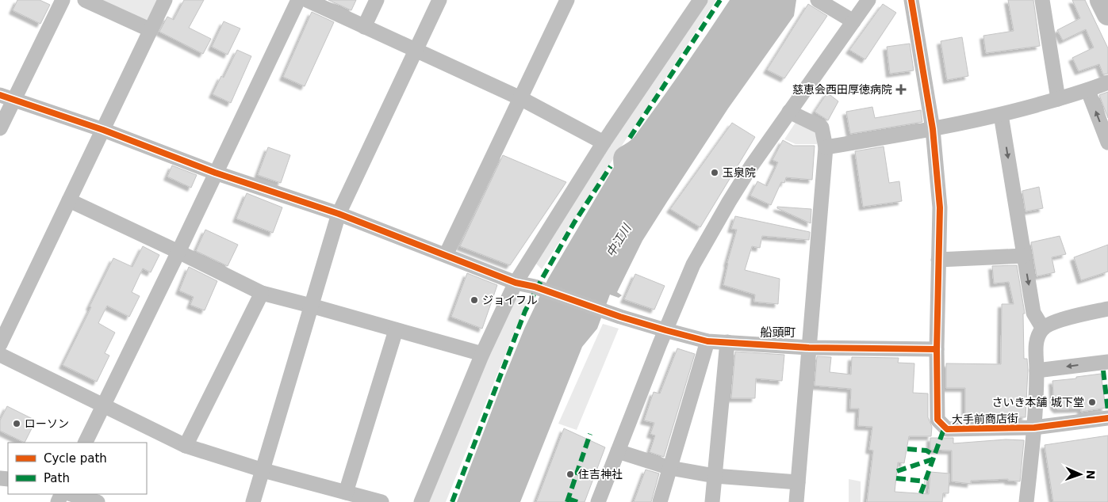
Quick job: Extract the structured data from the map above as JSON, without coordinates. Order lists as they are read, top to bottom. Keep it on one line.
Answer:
{"streets":{"street":["大手前商店街"]},"districts":["船頭町"],"water":["中江川"],"places":{"health":["慈恵会西田厚徳病院"],"other":["玉泉院","ジョイフル","さいき本舗 城下堂","ローソン","住吉神社"]},"legend":["Cycle path","Path"],"north":"right"}
